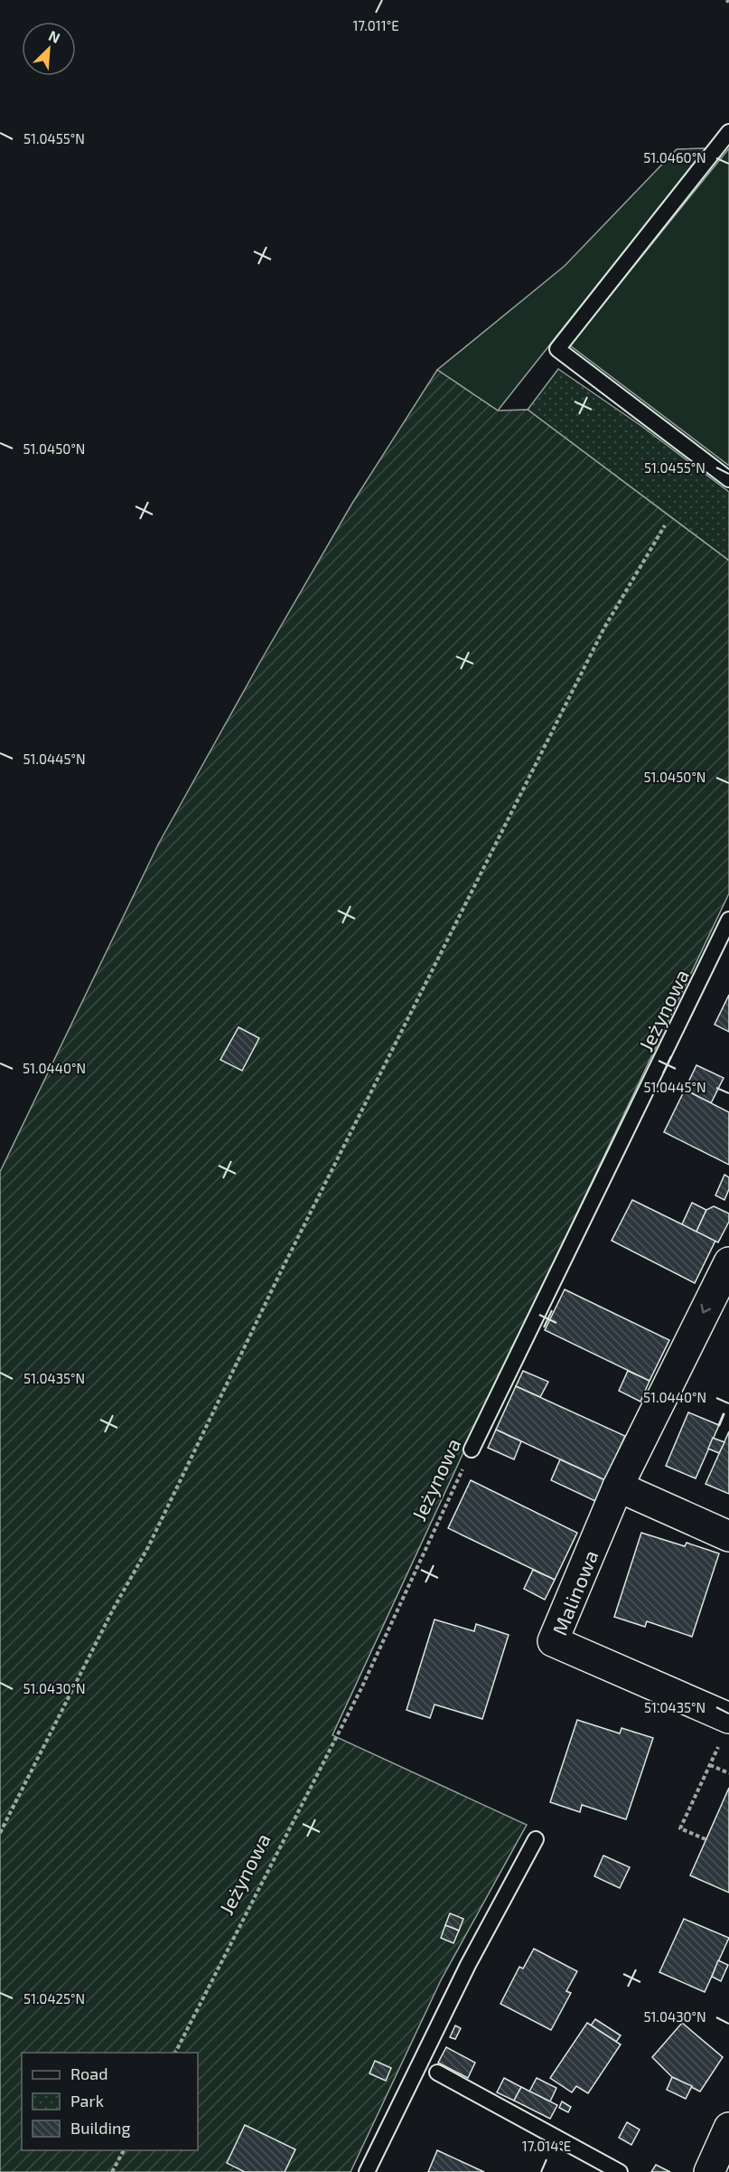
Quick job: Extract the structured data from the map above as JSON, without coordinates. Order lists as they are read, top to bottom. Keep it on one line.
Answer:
{"streets":{"street":["Malinowa"],"lane":["Jeżynowa"]},"one_way":["Malinowa"],"legend":["Road","Park","Building"],"north":"top right","coordinates":["17.011°E","51.0455°N","51.0460°N","51.0450°N","51.0445°N","51.0440°N","51.0435°N","51.0430°N","51.0425°N","17.014°E"]}
